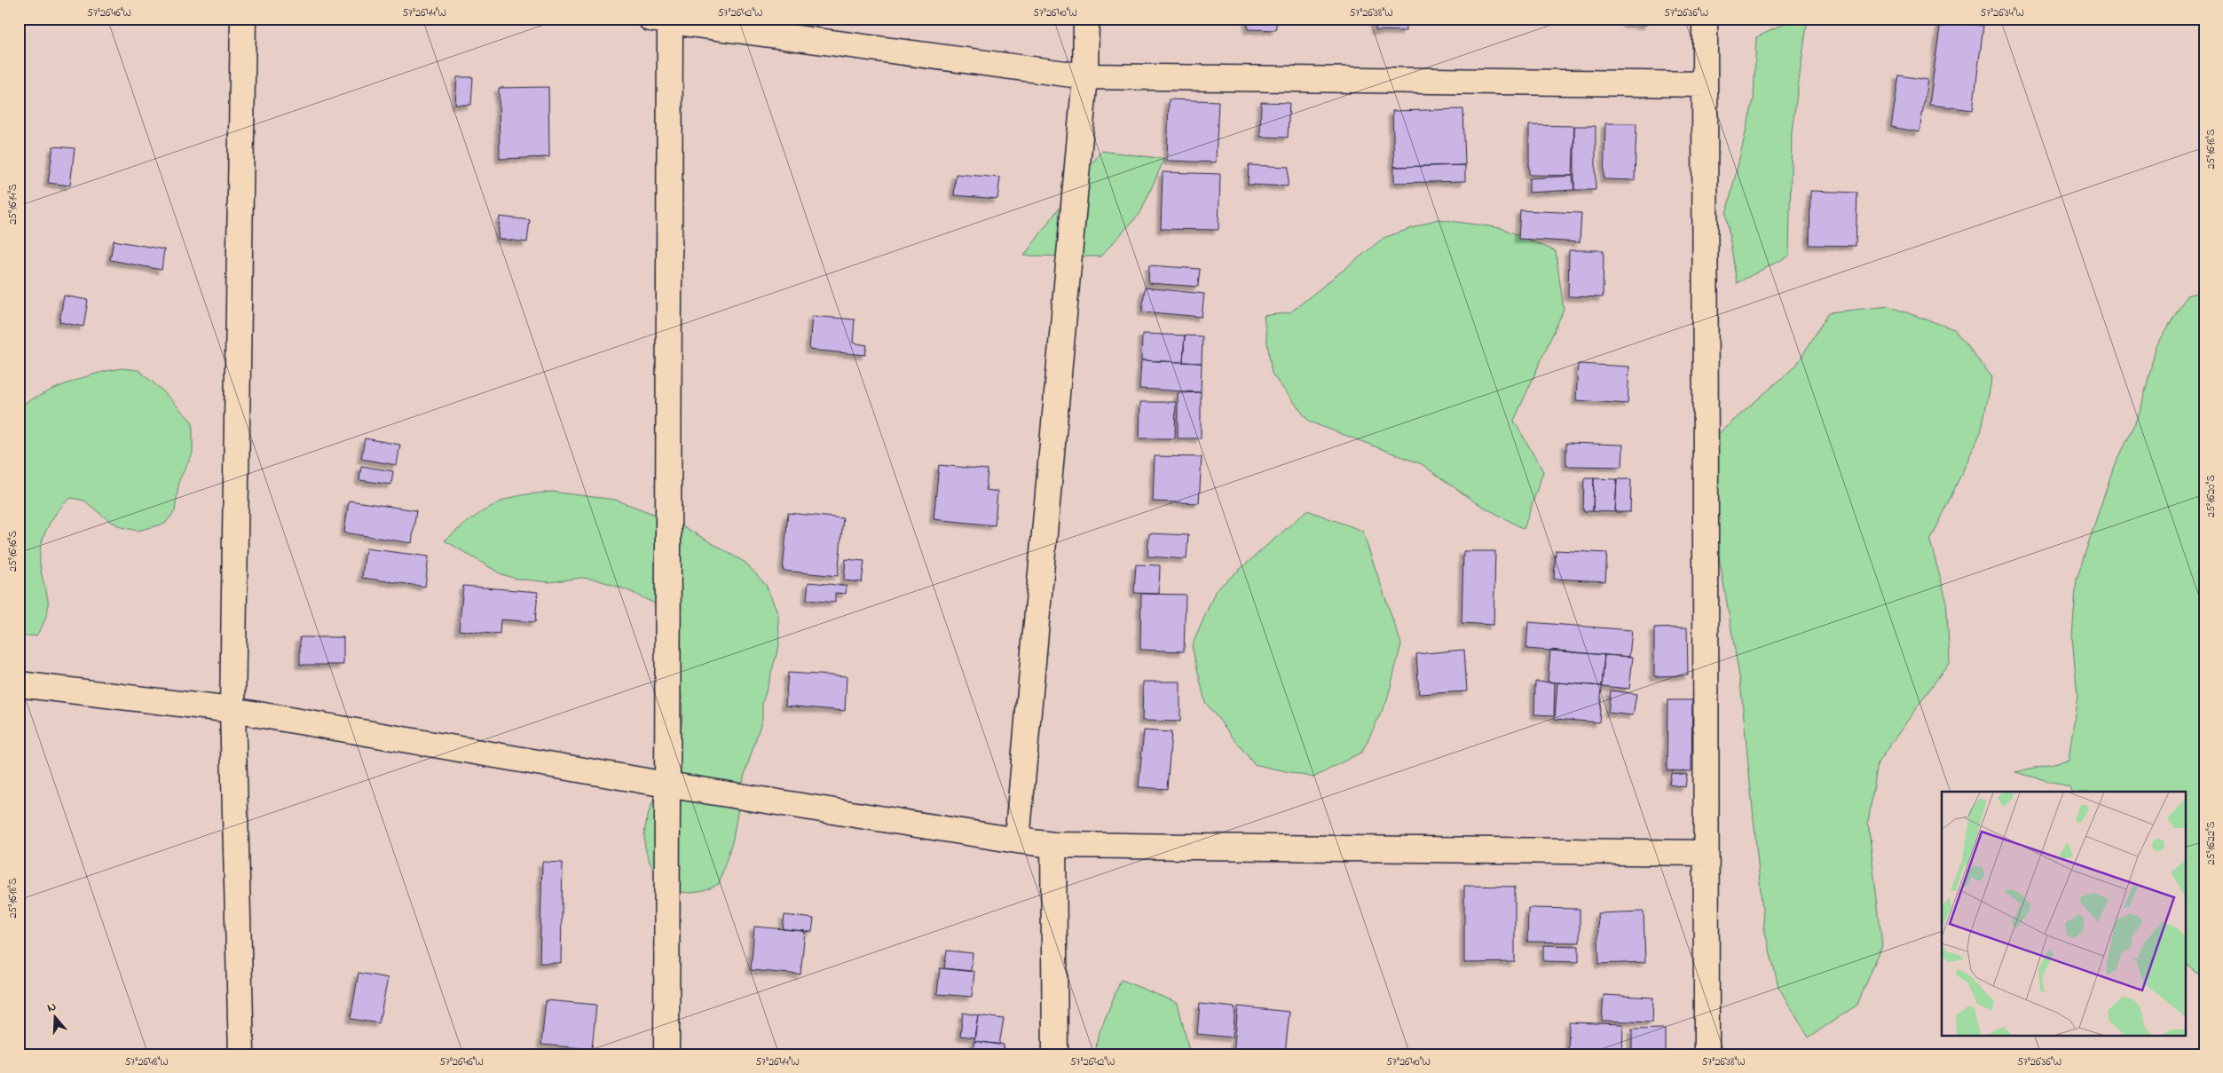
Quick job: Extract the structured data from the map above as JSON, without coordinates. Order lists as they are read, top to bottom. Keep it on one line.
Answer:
{"north":"top","coordinates":["57°26'46\"W","57°26'44\"W","57°26'42\"W","57°26'40\"W","57°26'38\"W","57°26'36\"W","57°26'34\"W","25°16'18\"S","25°16'14\"S","25°16'20\"S","25°16'16\"S","25°16'22\"S","57°26'48\"W"]}
